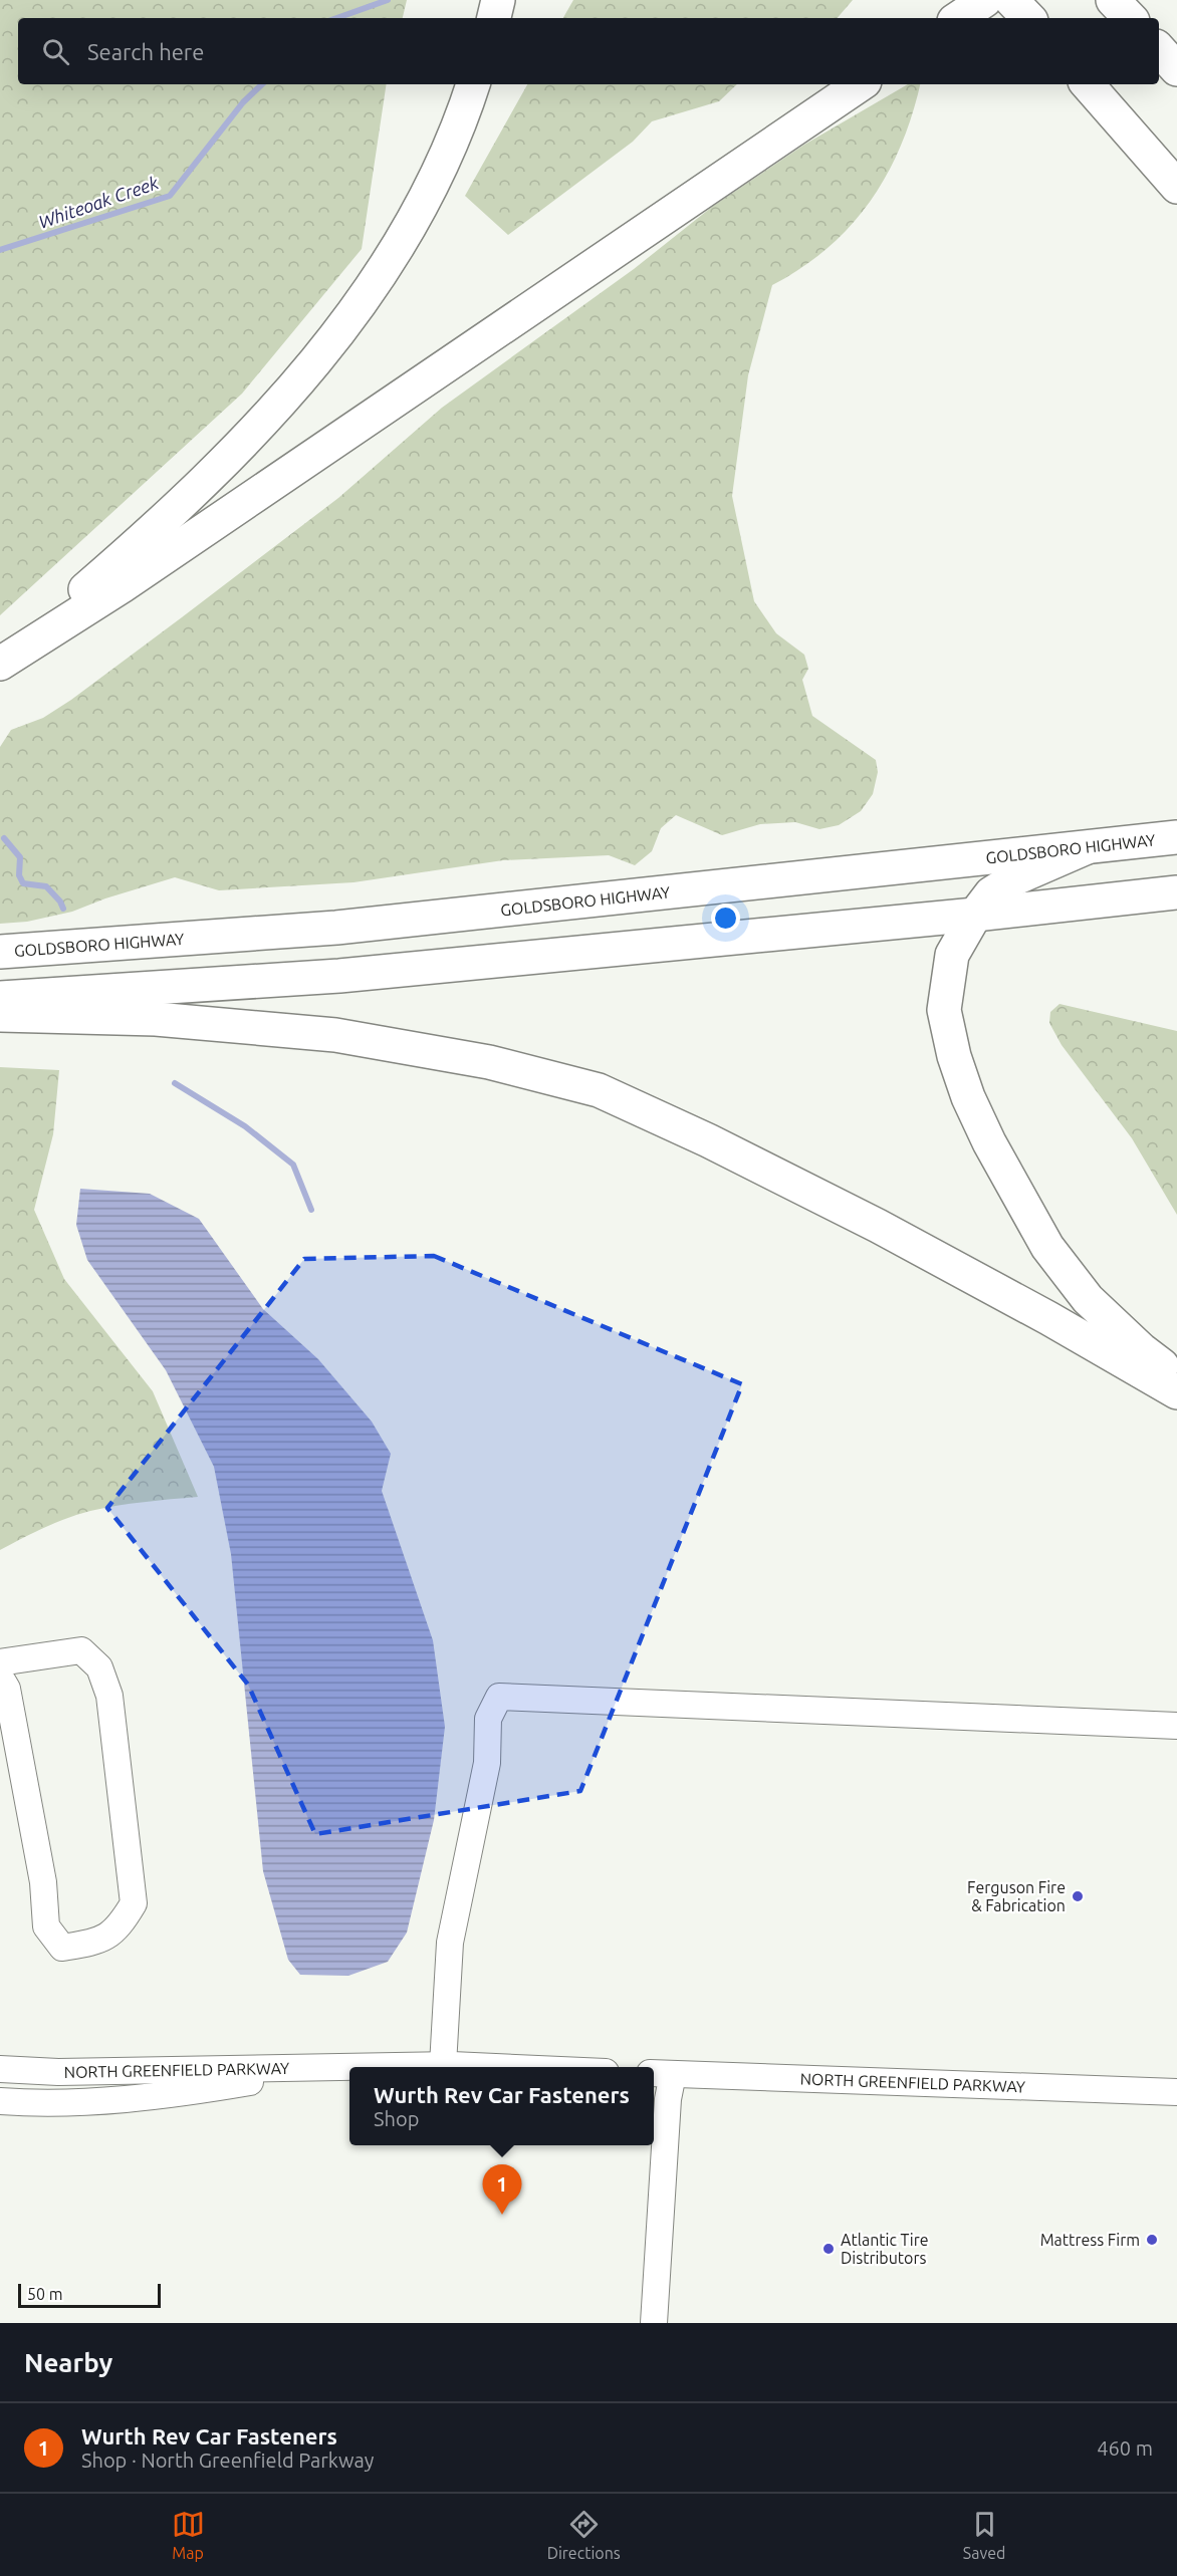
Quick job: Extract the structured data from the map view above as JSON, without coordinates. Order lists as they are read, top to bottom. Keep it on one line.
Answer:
{"streets":{"main road":["GOLDSBORO HIGHWAY"],"street":["NORTH GREENFIELD PARKWAY"]},"water":["Whiteoak Creek"],"places":["Ferguson Fire & Fabrication","Mattress Firm","Atlantic Tire Distributors"],"scale_bar":"50 m","page":{"search":"Search here","popup":["Wurth Rev Car Fasteners","Shop"],"pins":"1","scale":"50 m","heading":"Nearby","list":[{"mark":"1","name":"Wurth Rev Car Fasteners","note":"Shop · North Greenfield Parkway","value":"460 m"}],"nav":["Map","Directions","Saved"]}}
